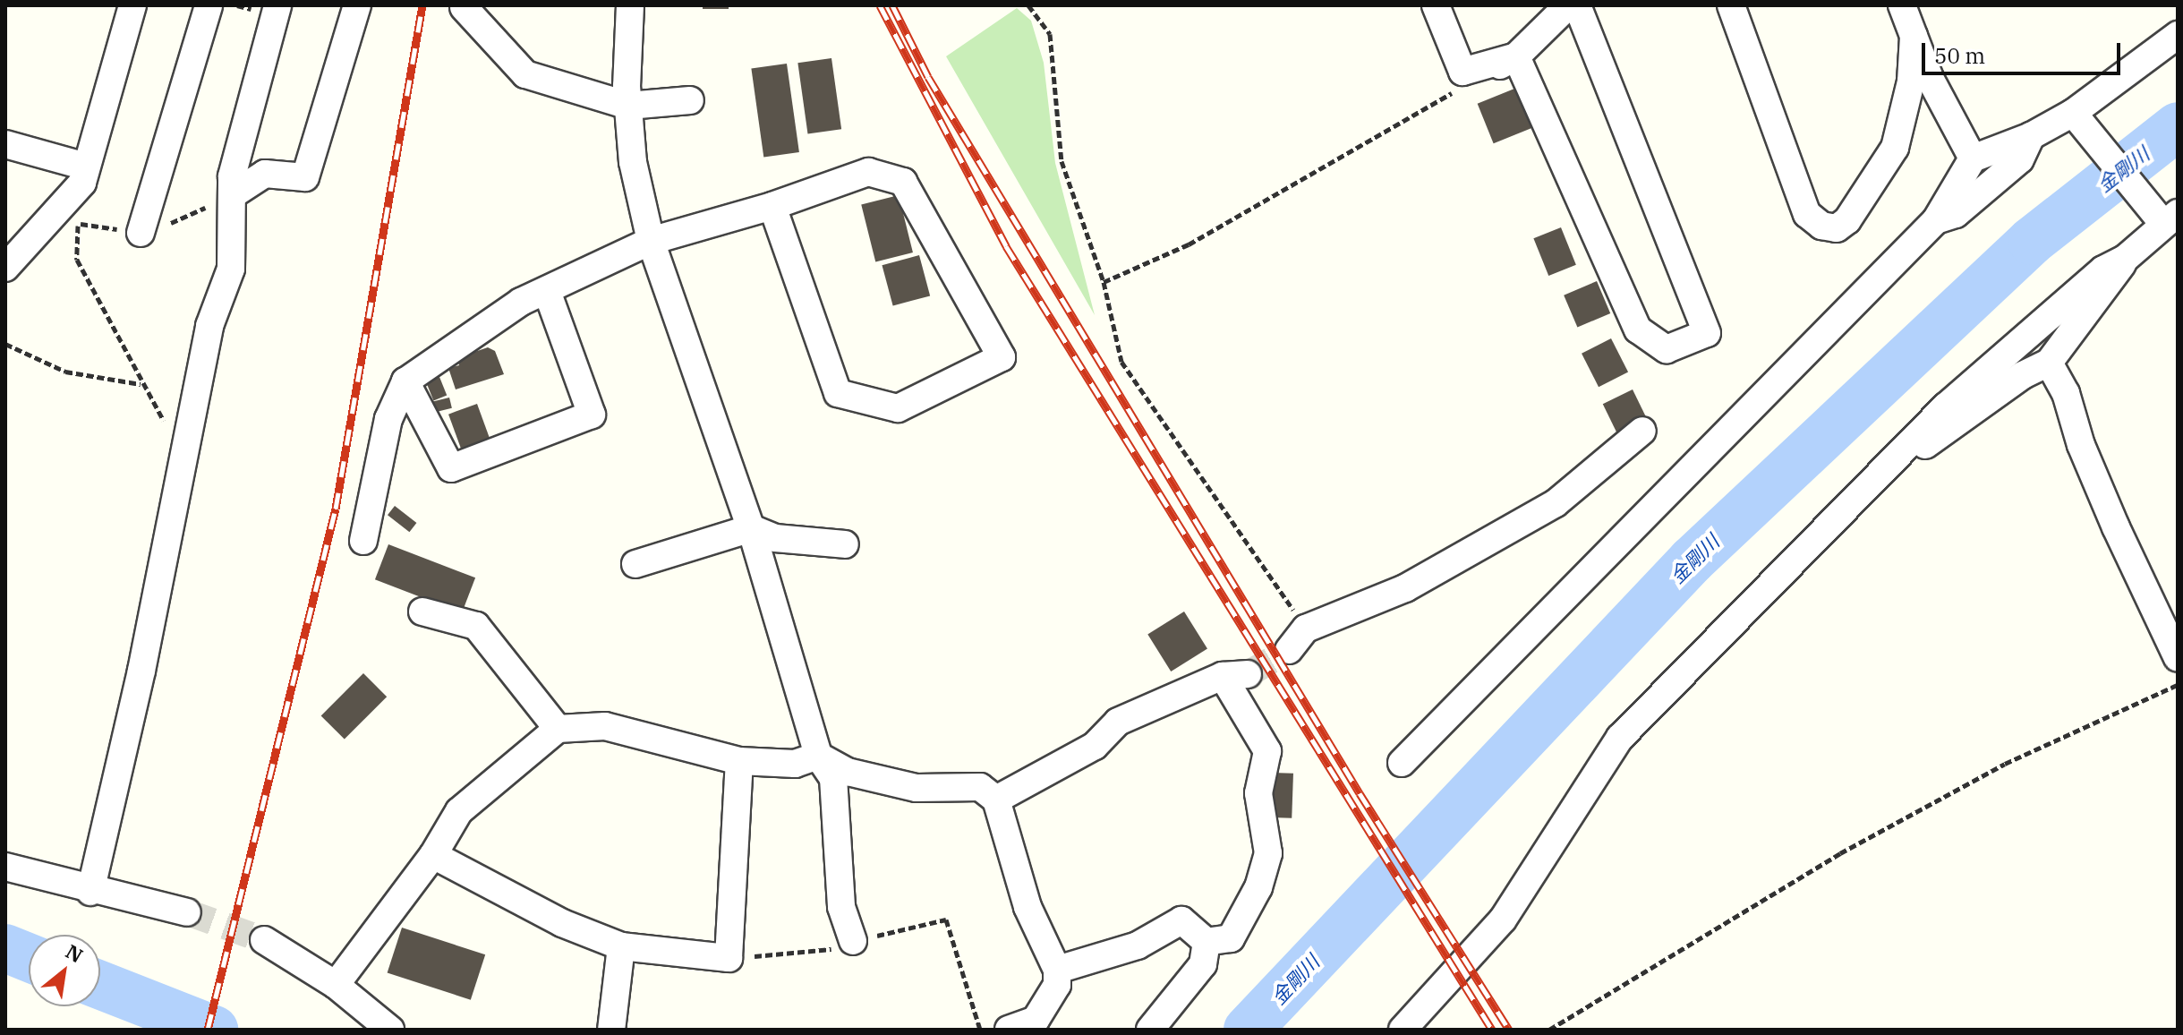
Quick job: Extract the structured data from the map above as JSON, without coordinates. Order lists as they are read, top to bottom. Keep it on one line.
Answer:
{"water":["金剛川"],"scale_bar":"50 m","north":"top right"}
